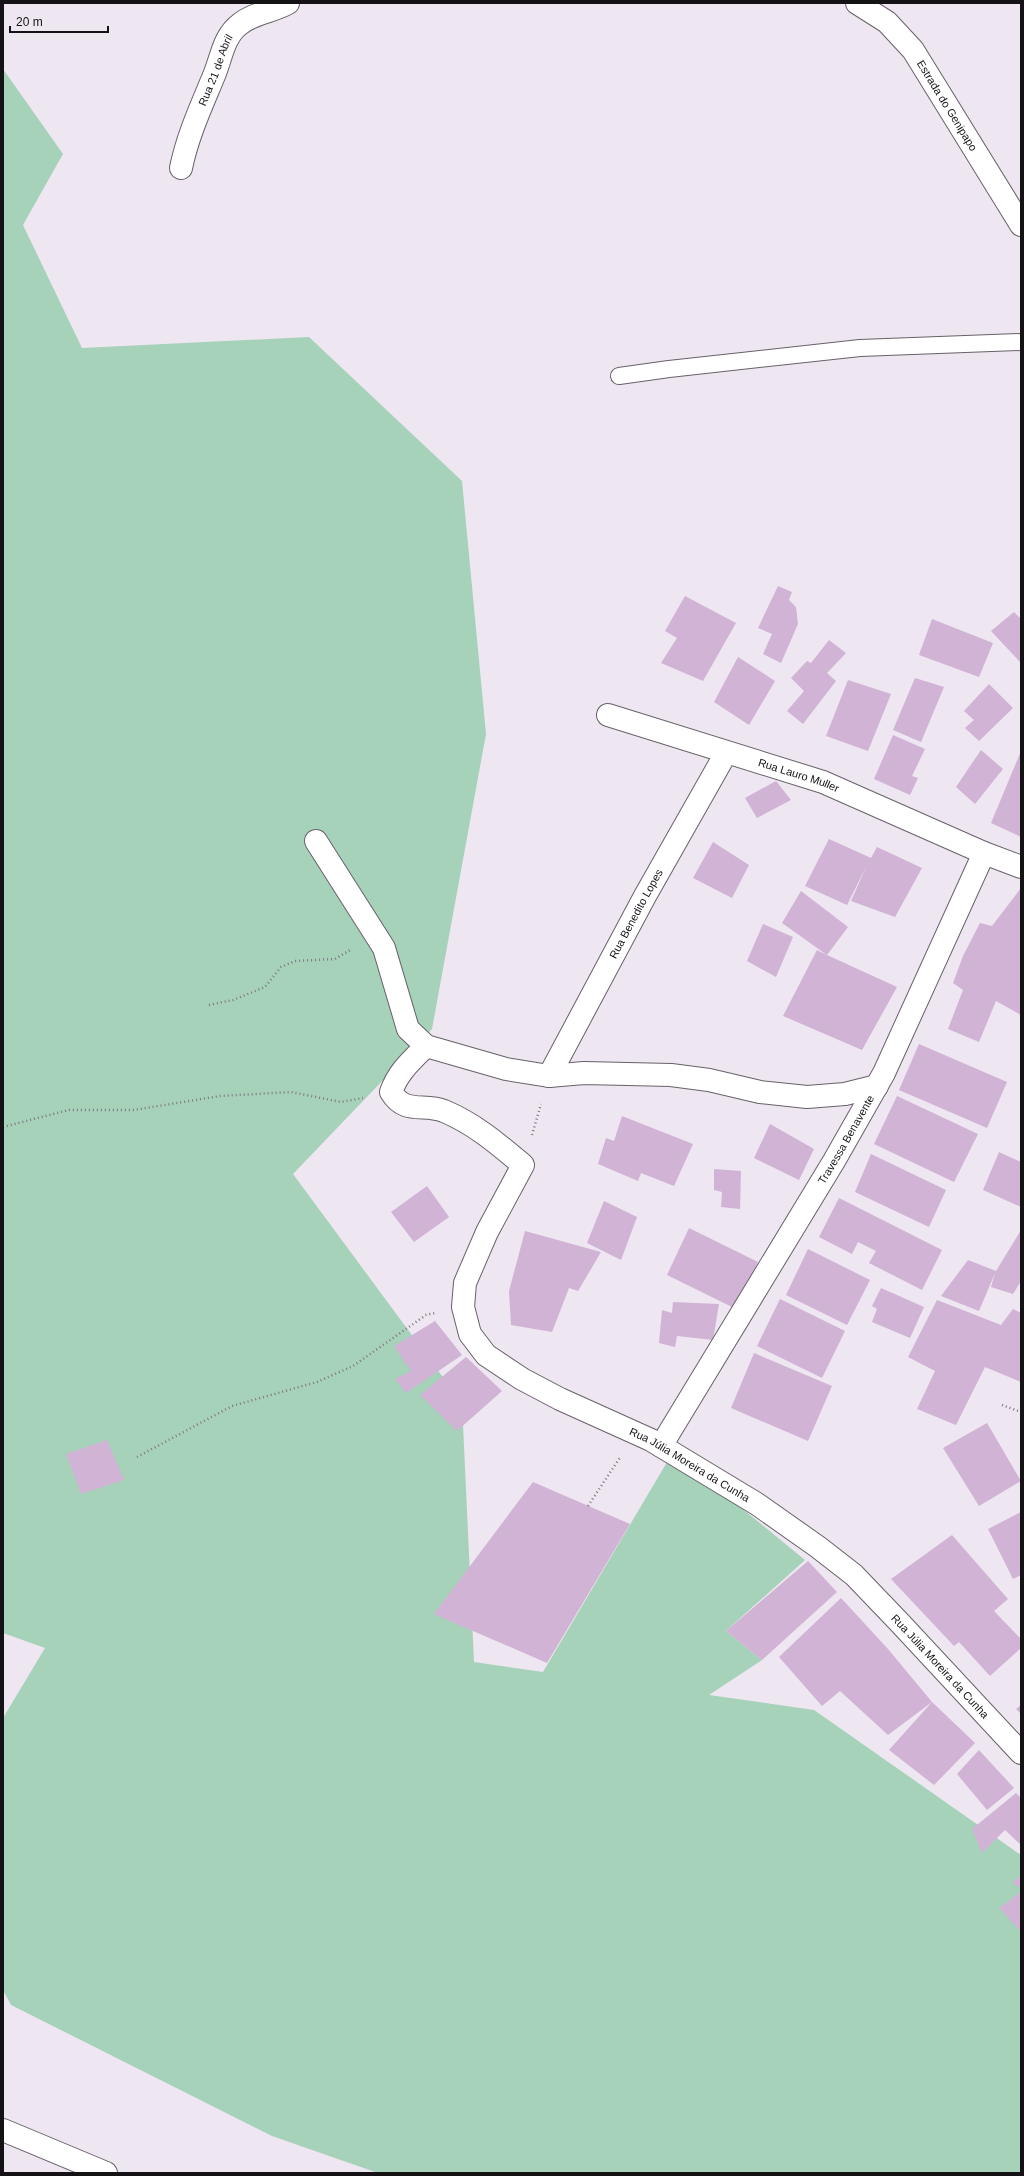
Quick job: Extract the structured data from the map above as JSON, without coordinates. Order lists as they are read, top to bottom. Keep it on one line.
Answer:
{"streets":{"street":["Rua 21 de Abril","Estrada do Genipapo","Rua Lauro Muller","Rua Benedito Lopes","Travessa Benavente","Rua Júlia Moreira da Cunha"]},"crossings":[["Rua Lauro Muller","Rua Benedito Lopes"],["Rua Lauro Muller","Travessa Benavente"],["Travessa Benavente","Rua Júlia Moreira da Cunha"]],"scale_bar":"20 m"}
